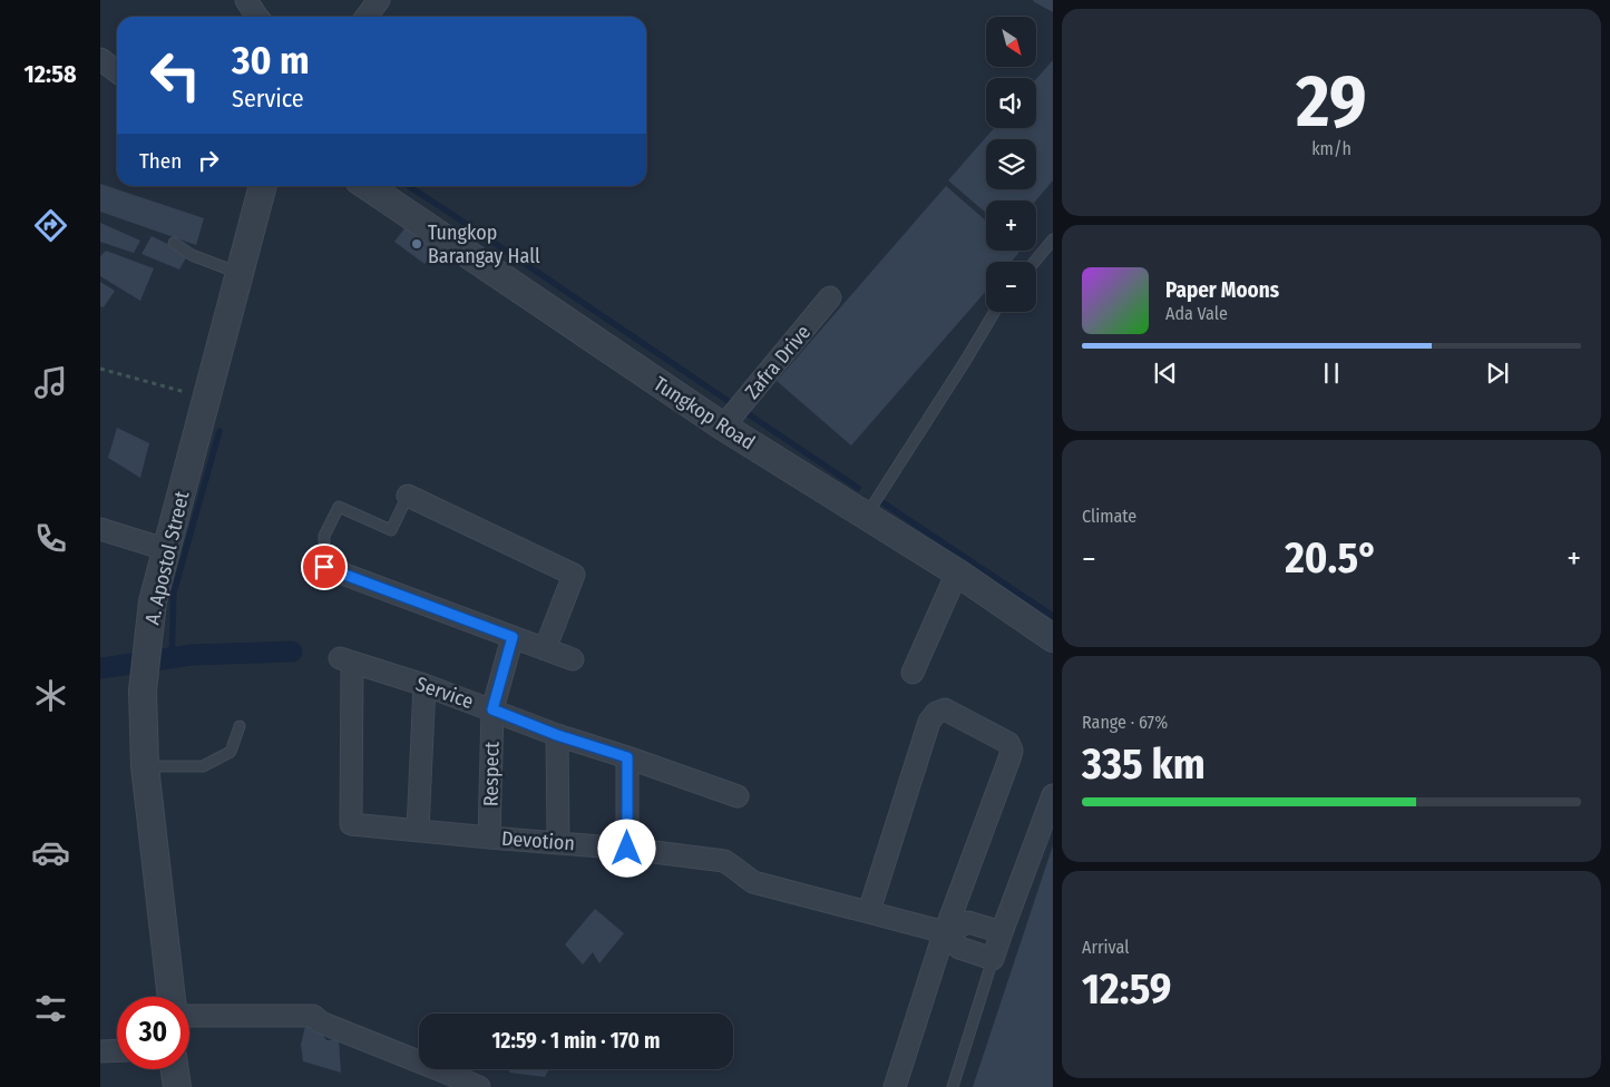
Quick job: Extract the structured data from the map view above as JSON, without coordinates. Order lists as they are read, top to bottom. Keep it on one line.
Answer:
{"streets":{"street":["Zafra Drive","Tungkop Road","A. Apostol Street","Service","Respect","Devotion"]},"crossings":[["Zafra Drive","Tungkop Road"],["Service","Respect"],["Service","Devotion"],["Respect","Devotion"]],"places":["Tungkop Barangay Hall"],"north":"bottom right","page":{"tabs":"12:58","tile":[["29","km/h"],"Climate",["Range · 67%","335 km"],["Arrival","12:59"]],"map_buttons":["+","−"],"turn":["30 m","Service"],"then":"Then","song":["Paper Moons","Ada Vale"],"heat":["−","20.5°","+"],"limit":"30","trip":"12:59 · 1 min · 170 m"}}
